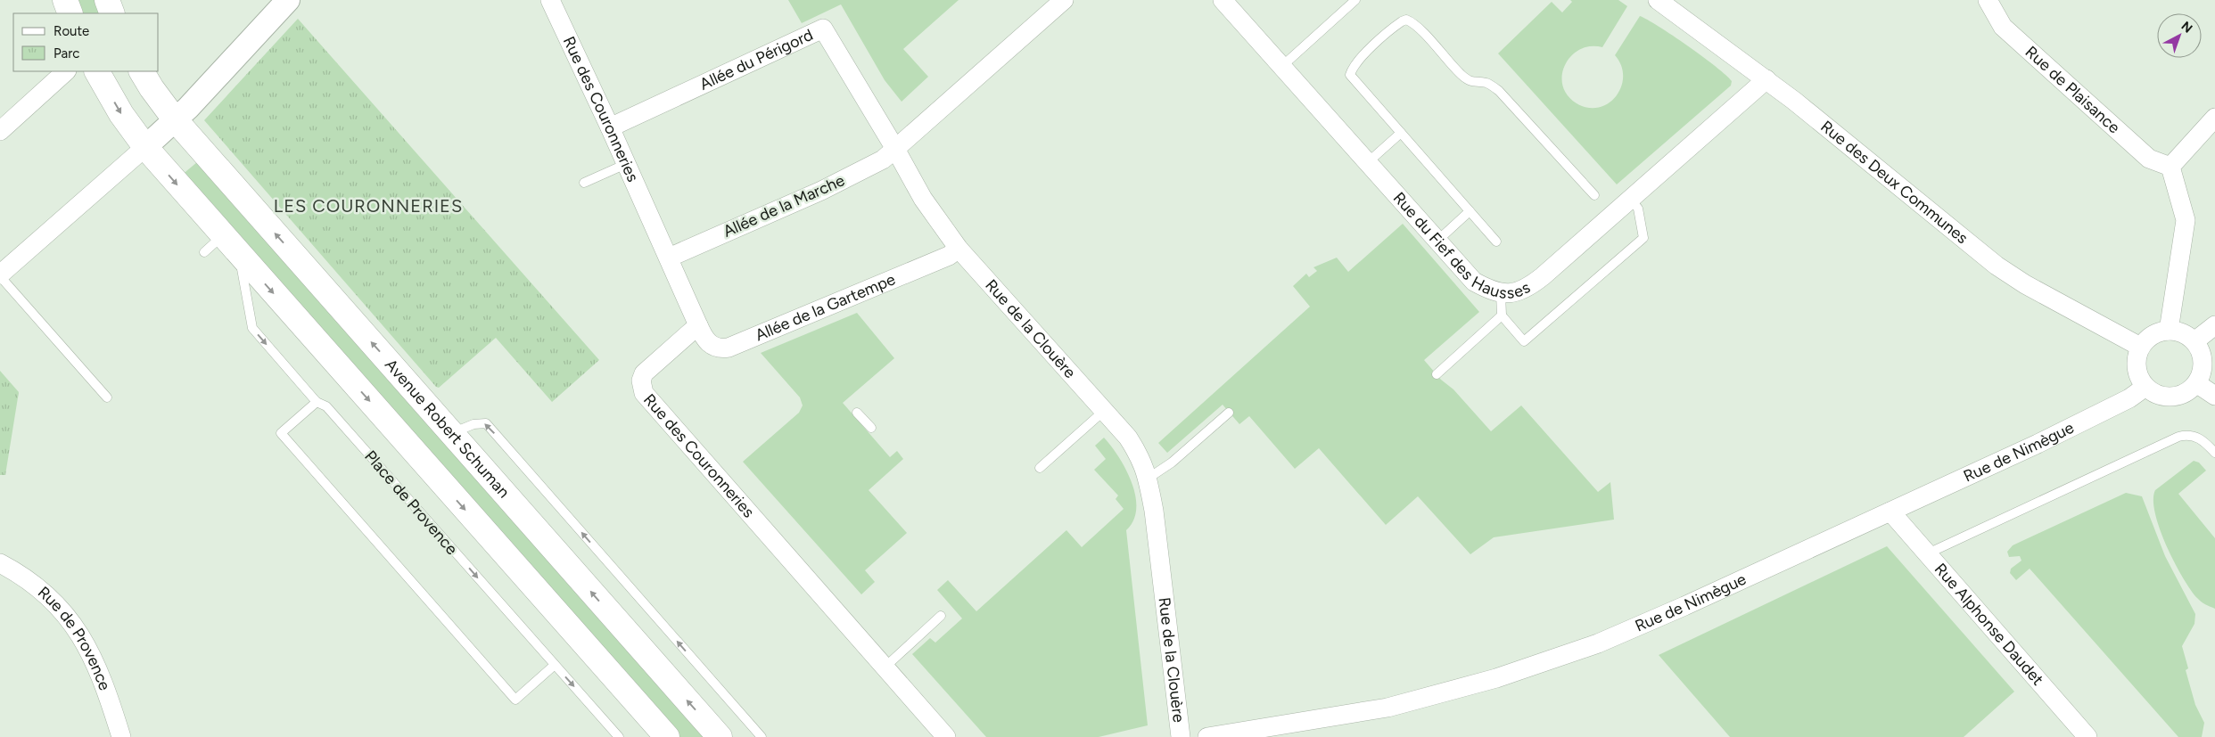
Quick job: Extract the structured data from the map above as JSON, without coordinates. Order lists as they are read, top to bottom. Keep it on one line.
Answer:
{"streets":{"main road":["Avenue Robert Schuman"],"street":["Allée du Périgord","Rue de Plaisance","Rue des Couronneries","Rue des Deux Communes","Allée de la Marche","Rue du Fief des Hausses","Allée de la Gartempe","Rue de la Clouère","Rue de Nimègue","Rue Alphonse Daudet","Rue de Provence"],"lane":["Place de Provence"]},"crossings":[["Allée du Périgord","Rue des Couronneries"],["Allée du Périgord","Allée de la Marche"],["Allée du Périgord","Rue de la Clouère"],["Rue des Couronneries","Allée de la Marche"],["Rue des Couronneries","Allée de la Gartempe"],["Rue des Deux Communes","Rue du Fief des Hausses"],["Rue des Deux Communes","Rue de Nimègue"],["Allée de la Marche","Rue de la Clouère"],["Allée de la Gartempe","Rue de la Clouère"],["Rue de Nimègue","Rue Alphonse Daudet"]],"one_way":["Place de Provence"],"districts":["LES COURONNERIES"],"legend":["Route","Parc"],"north":"top right"}
